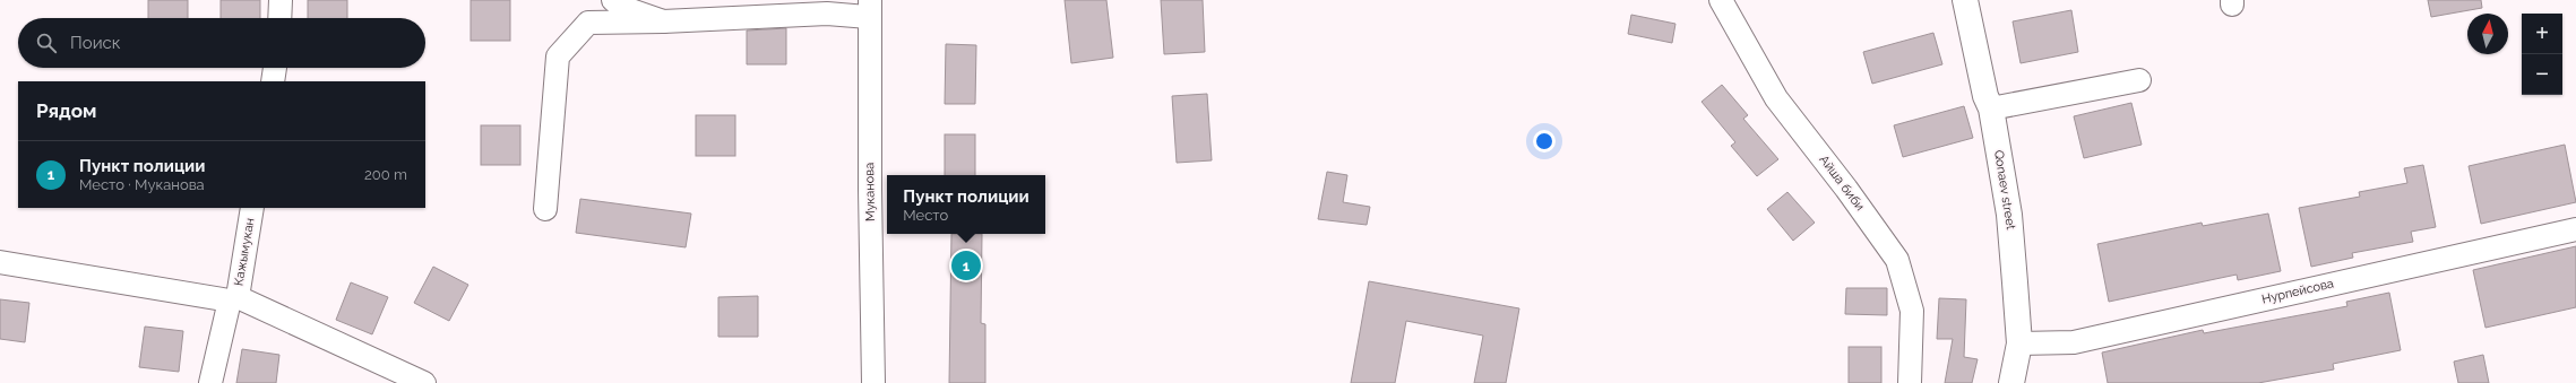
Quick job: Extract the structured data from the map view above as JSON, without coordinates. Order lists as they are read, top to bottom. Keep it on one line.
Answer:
{"streets":{"main road":["Qonaev street"],"street":["Айша биби","Муканова","Кажымукан","Нурпейсова"]},"crossings":[["Qonaev street","Нурпейсова"]],"north":"top","page":{"map_buttons":["+","−"],"search":"Поиск","heading":"Рядом","list":[{"mark":"1","name":"Пункт полиции","note":"Место · Муканова","value":"200 m"}],"popup":["Пункт полиции","Место"],"pins":"1"}}
